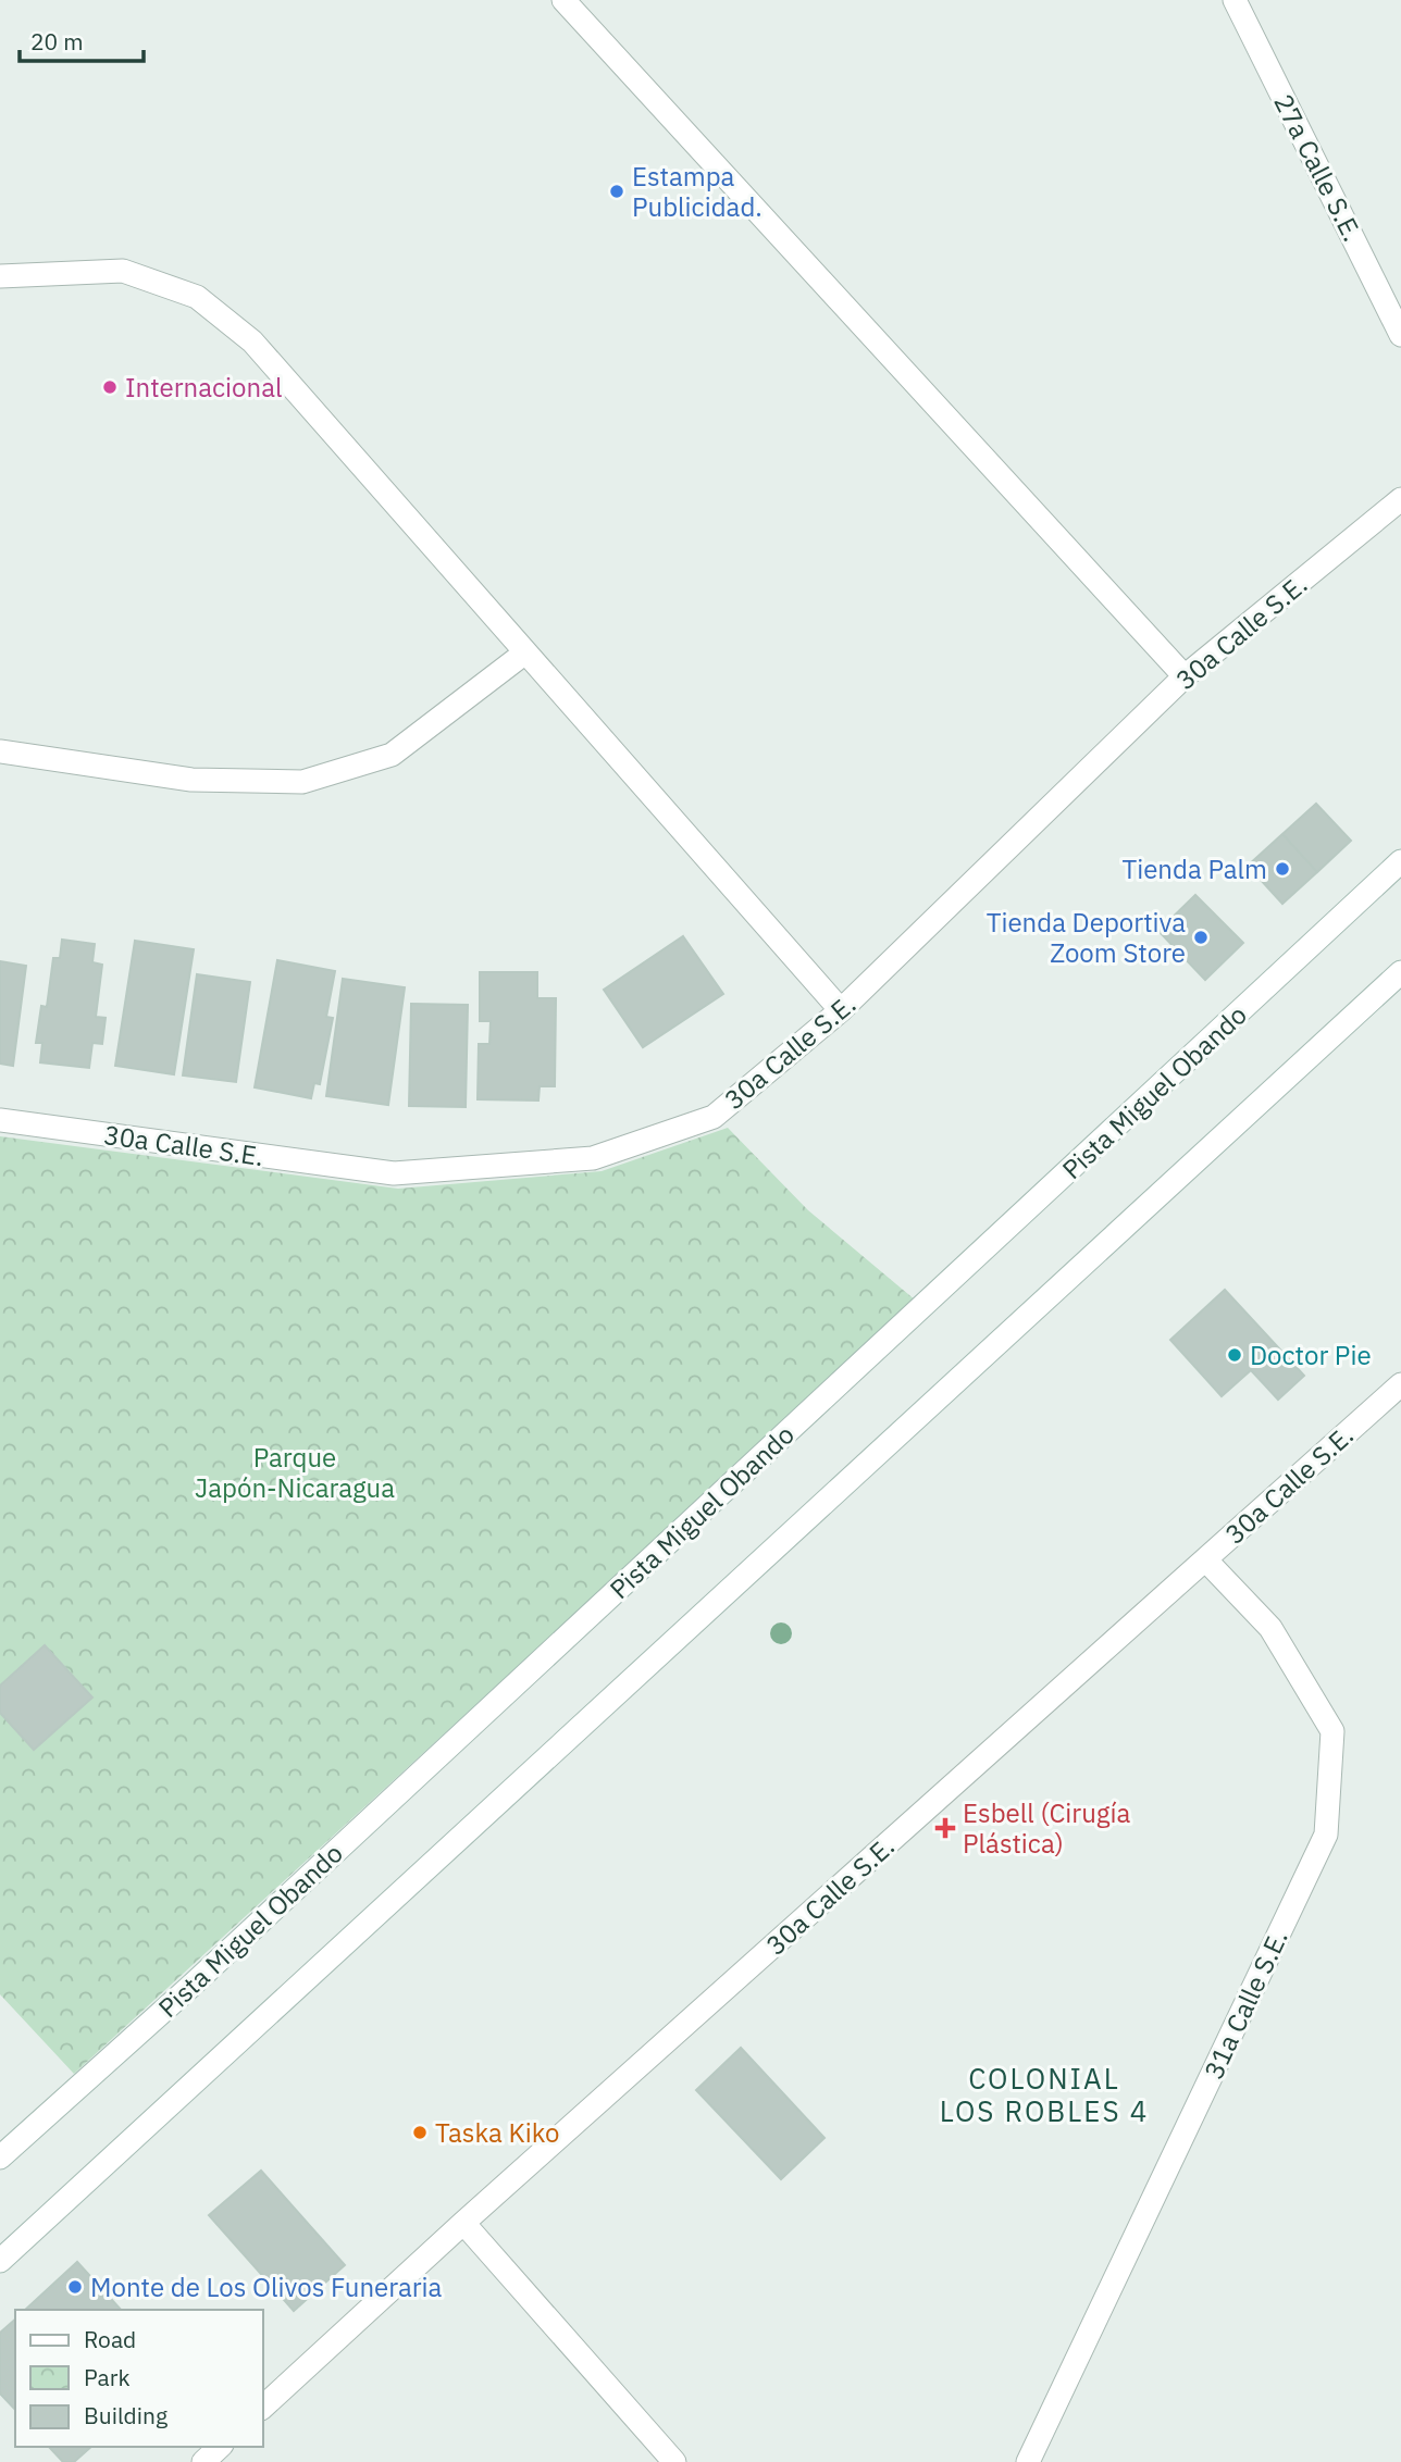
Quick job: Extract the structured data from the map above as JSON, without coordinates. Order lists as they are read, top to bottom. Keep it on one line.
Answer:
{"streets":{"street":["27a Calle S.E.","30a Calle S.E.","Pista Miguel Obando","31a Calle S.E."]},"crossings":[["30a Calle S.E.","31a Calle S.E."]],"districts":["COLONIAL LOS ROBLES 4"],"parks":["Parque Japón-Nicaragua"],"places":{"other":["Estampa Publicidad.","Internacional","Tienda Palm","Tienda Deportiva Zoom Store","Doctor Pie","Taska Kiko","Monte de Los Olivos Funeraria"],"health":["Esbell (Cirugía Plástica)"]},"legend":["Road","Park","Building"],"scale_bar":"20 m"}
